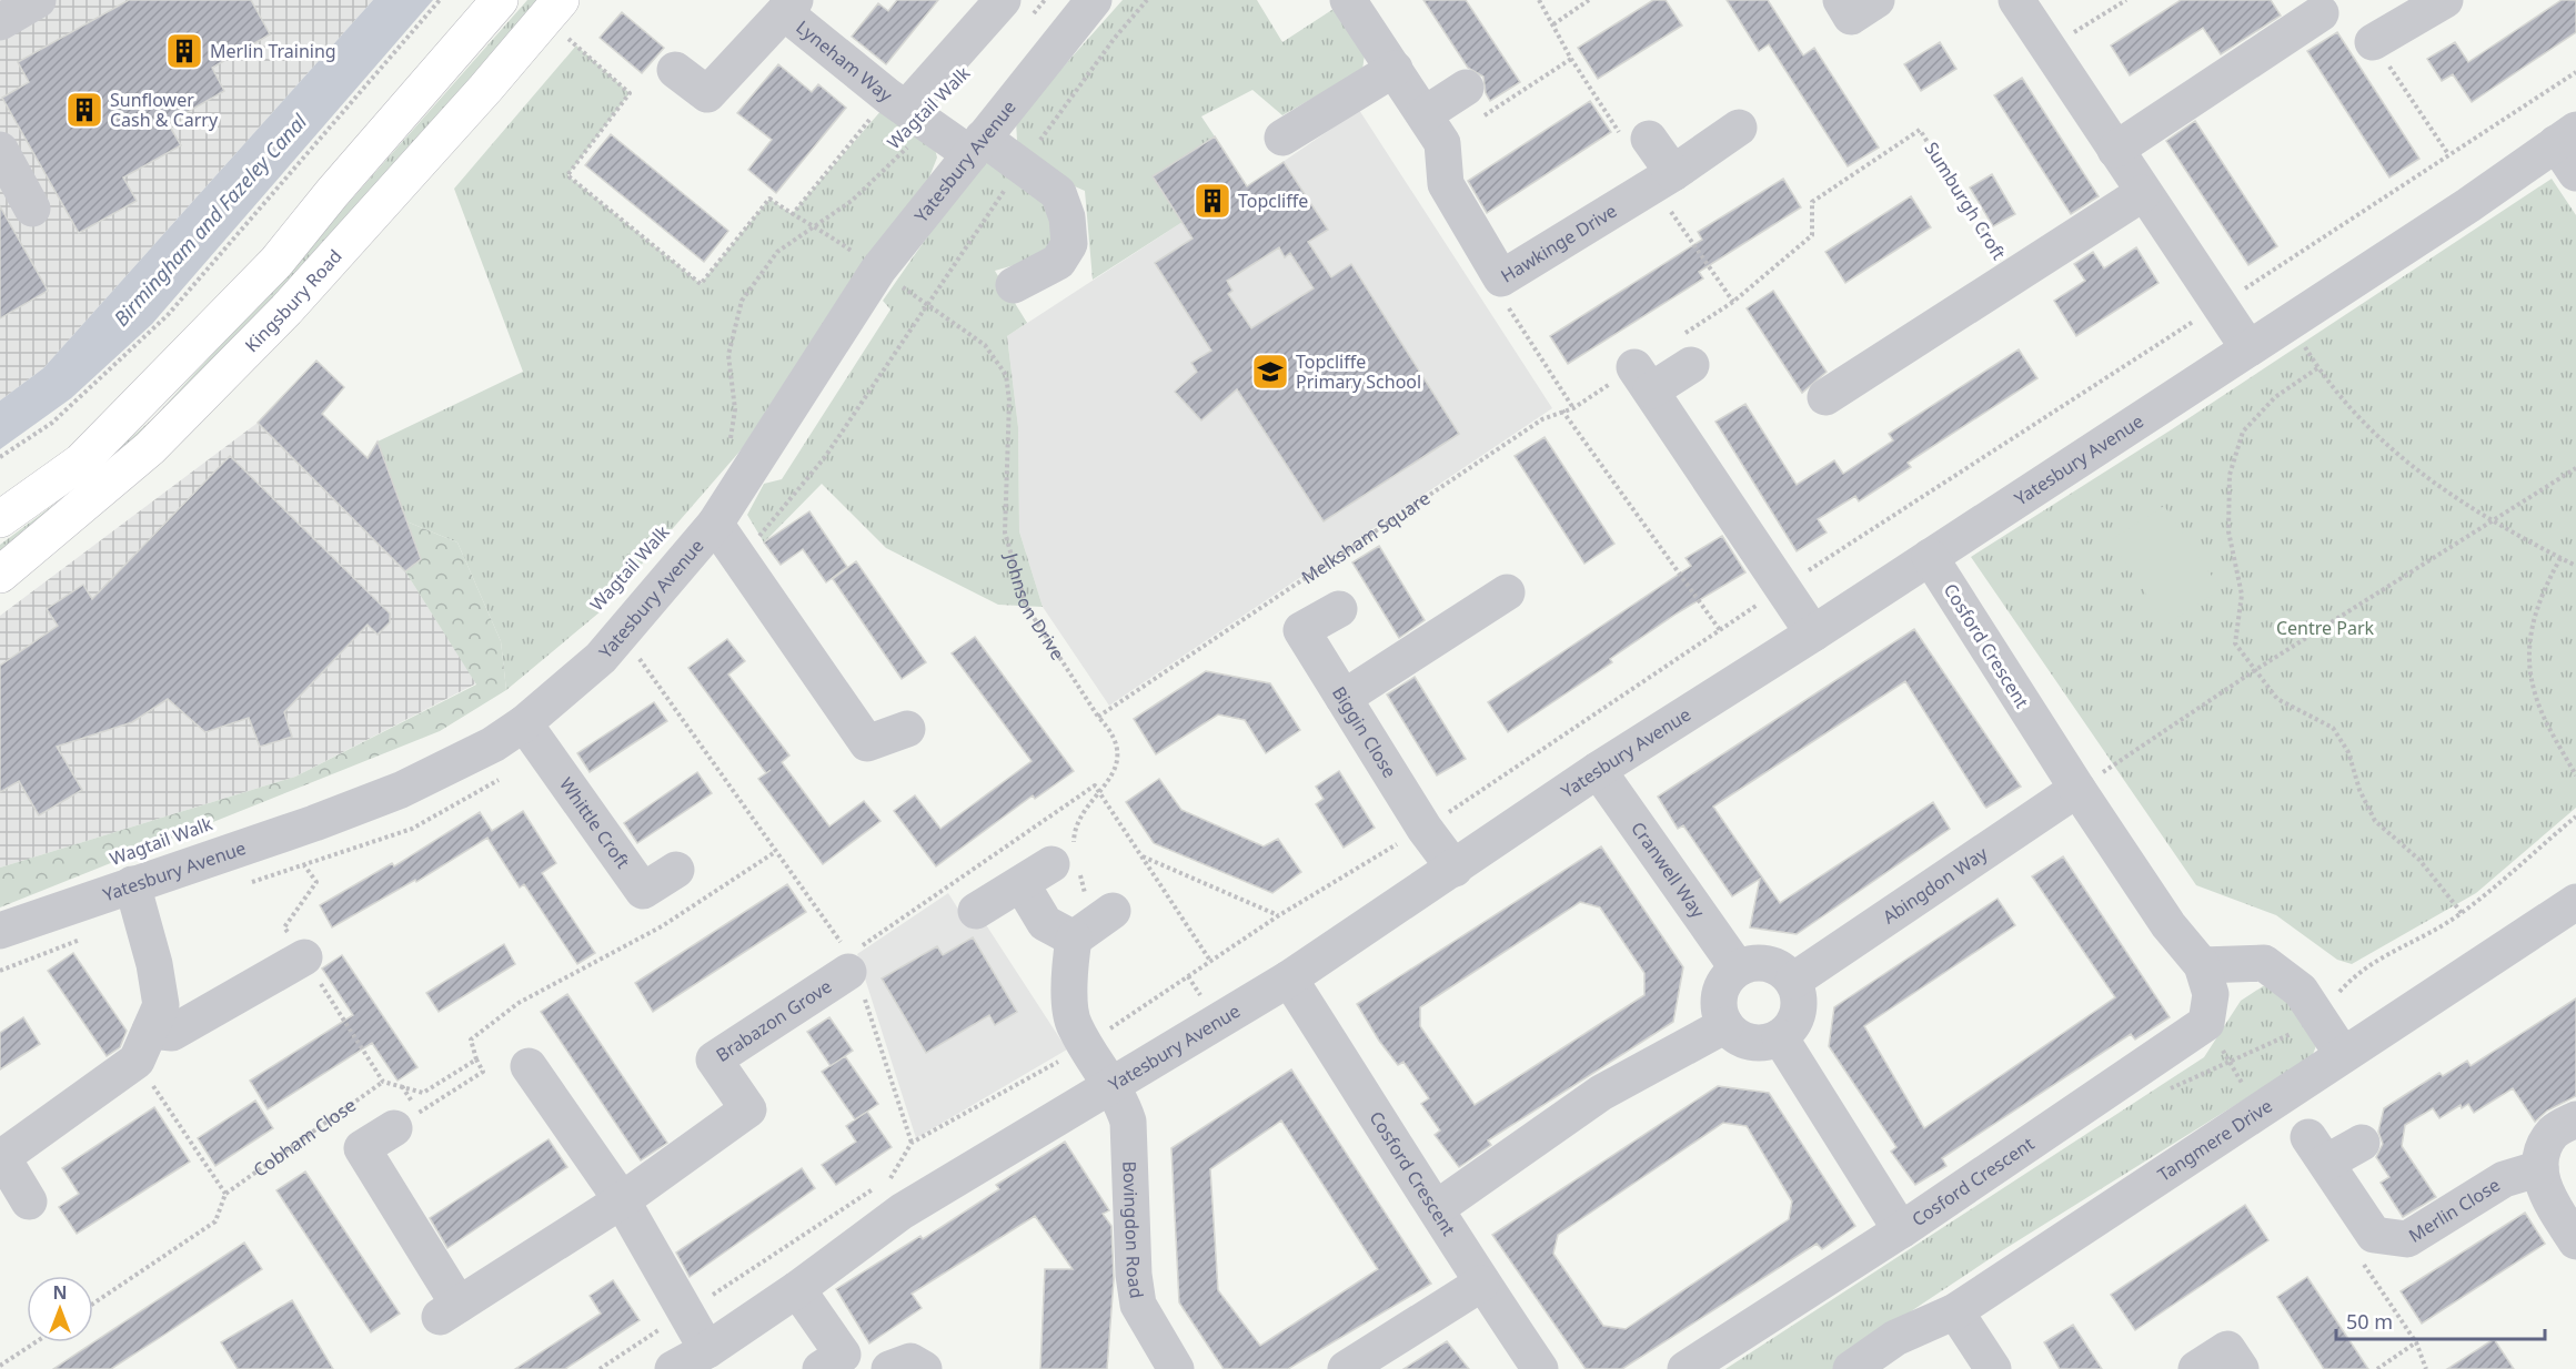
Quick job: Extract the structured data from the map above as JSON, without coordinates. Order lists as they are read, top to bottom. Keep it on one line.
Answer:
{"streets":{"highway":["Kingsbury Road"],"street":["Lyneham Way","Yatesbury Avenue","Sumburgh Croft","Hawkinge Drive","Cosford Crescent","Biggin Close","Whittle Croft","Cranwell Way","Abingdon Way","Brabazon Grove","Tangmere Drive","Merlin Close","Bovingdon Road"],"path":["Wagtail Walk","Melksham Square","Johnson Drive","Cobham Close"]},"crossings":[["Lyneham Way","Wagtail Walk"],["Lyneham Way","Yatesbury Avenue"],["Wagtail Walk","Johnson Drive"],["Yatesbury Avenue","Johnson Drive"],["Yatesbury Avenue","Cosford Crescent"],["Yatesbury Avenue","Biggin Close"],["Yatesbury Avenue","Whittle Croft"],["Yatesbury Avenue","Cranwell Way"],["Yatesbury Avenue","Bovingdon Road"],["Kingsbury Road","Johnson Drive"],["Melksham Square","Johnson Drive"],["Johnson Drive","Bovingdon Road"],["Cosford Crescent","Abingdon Way"],["Cranwell Way","Abingdon Way"]],"water":["Birmingham and Fazeley Canal"],"parks":["Centre Park"],"places":{"building":["Merlin Training","Sunflower Cash & Carry","Topcliffe"],"school or university":["Topcliffe Primary School"]},"scale_bar":"50 m","north":"top"}
